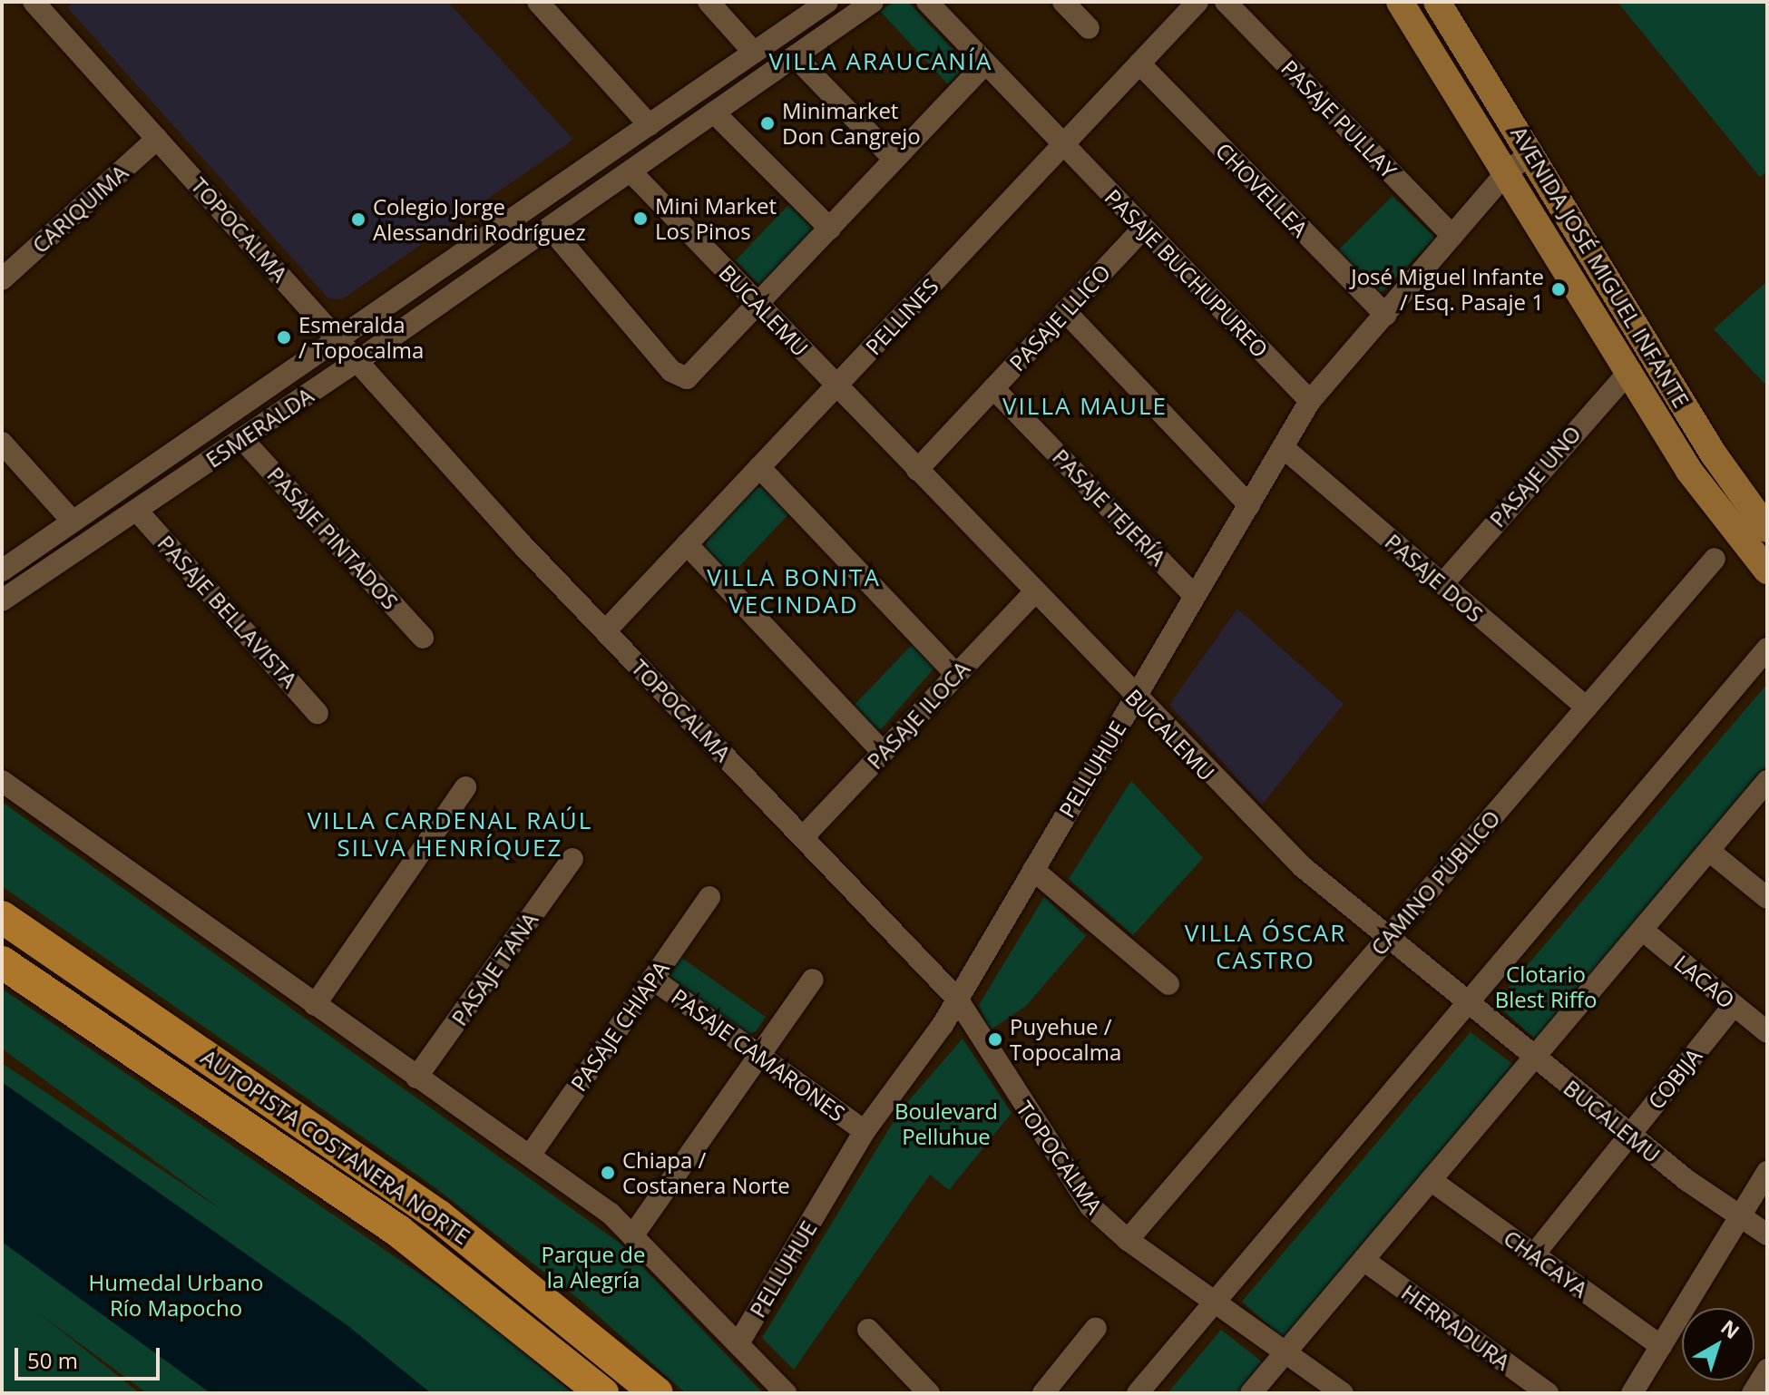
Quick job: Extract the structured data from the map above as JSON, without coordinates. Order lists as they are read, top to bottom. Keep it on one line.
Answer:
{"streets":{"highway":["AUTOPISTA COSTANERA NORTE"],"main road":["AVENIDA JOSÉ MIGUEL INFANTE"],"street":["PASAJE PULLAY","CHOVELLEA","CARIQUIMA","TOPOCALMA","PASAJE BUCHUPUREO","BUCALEMU","PELLINES","PASAJE LLICO","ESMERALDA","PASAJE UNO","PASAJE TEJERÍA","PASAJE PINTADOS","PASAJE DOS","PASAJE BELLAVISTA","PASAJE ILOCA","PELLUHUE","CAMINO PÚBLICO","PASAJE TANA","LACAO","PASAJE CHIAPA","PASAJE CAMARONES","COBIJA","CHACAYA","HERRADURA"]},"crossings":[["PASAJE PULLAY","PELLUHUE"],["CHOVELLEA","PELLINES"],["CHOVELLEA","PELLUHUE"],["CARIQUIMA","TOPOCALMA"],["TOPOCALMA","PELLINES"],["TOPOCALMA","ESMERALDA"],["TOPOCALMA","PASAJE ILOCA"],["TOPOCALMA","PELLUHUE"],["TOPOCALMA","CAMINO PÚBLICO"],["AVENIDA JOSÉ MIGUEL INFANTE","PASAJE UNO"],["AVENIDA JOSÉ MIGUEL INFANTE","PELLUHUE"],["PASAJE BUCHUPUREO","PELLINES"],["PASAJE BUCHUPUREO","PASAJE LLICO"],["PASAJE BUCHUPUREO","PELLUHUE"],["BUCALEMU","PELLINES"],["BUCALEMU","PASAJE LLICO"],["BUCALEMU","ESMERALDA"],["BUCALEMU","PASAJE ILOCA"],["BUCALEMU","PELLUHUE"],["BUCALEMU","CAMINO PÚBLICO"],["BUCALEMU","COBIJA"],["PASAJE LLICO","PASAJE TEJERÍA"],["ESMERALDA","PASAJE PINTADOS"],["ESMERALDA","PASAJE BELLAVISTA"],["PASAJE UNO","PASAJE DOS"],["PASAJE TEJERÍA","PELLUHUE"],["PASAJE DOS","PELLUHUE"],["PASAJE DOS","CAMINO PÚBLICO"],["PELLUHUE","PASAJE CAMARONES"],["LACAO","COBIJA"],["PASAJE CHIAPA","PASAJE CAMARONES"],["COBIJA","CHACAYA"]],"districts":["VILLA ARAUCANÍA","VILLA MAULE","VILLA BONITA VECINDAD","VILLA CARDENAL RAÚL SILVA HENRÍQUEZ","VILLA ÓSCAR CASTRO"],"parks":["Clotario Blest Riffo","Boulevard Pelluhue","Parque de la Alegría","Humedal Urbano Río Mapocho"],"places":["Minimarket Don Cangrejo","Mini Market Los Pinos","Colegio Jorge Alessandri Rodríguez","José Miguel Infante / Esq. Pasaje 1","Esmeralda / Topocalma","Puyehue / Topocalma","Chiapa / Costanera Norte"],"scale_bar":"50 m","north":"top right"}
